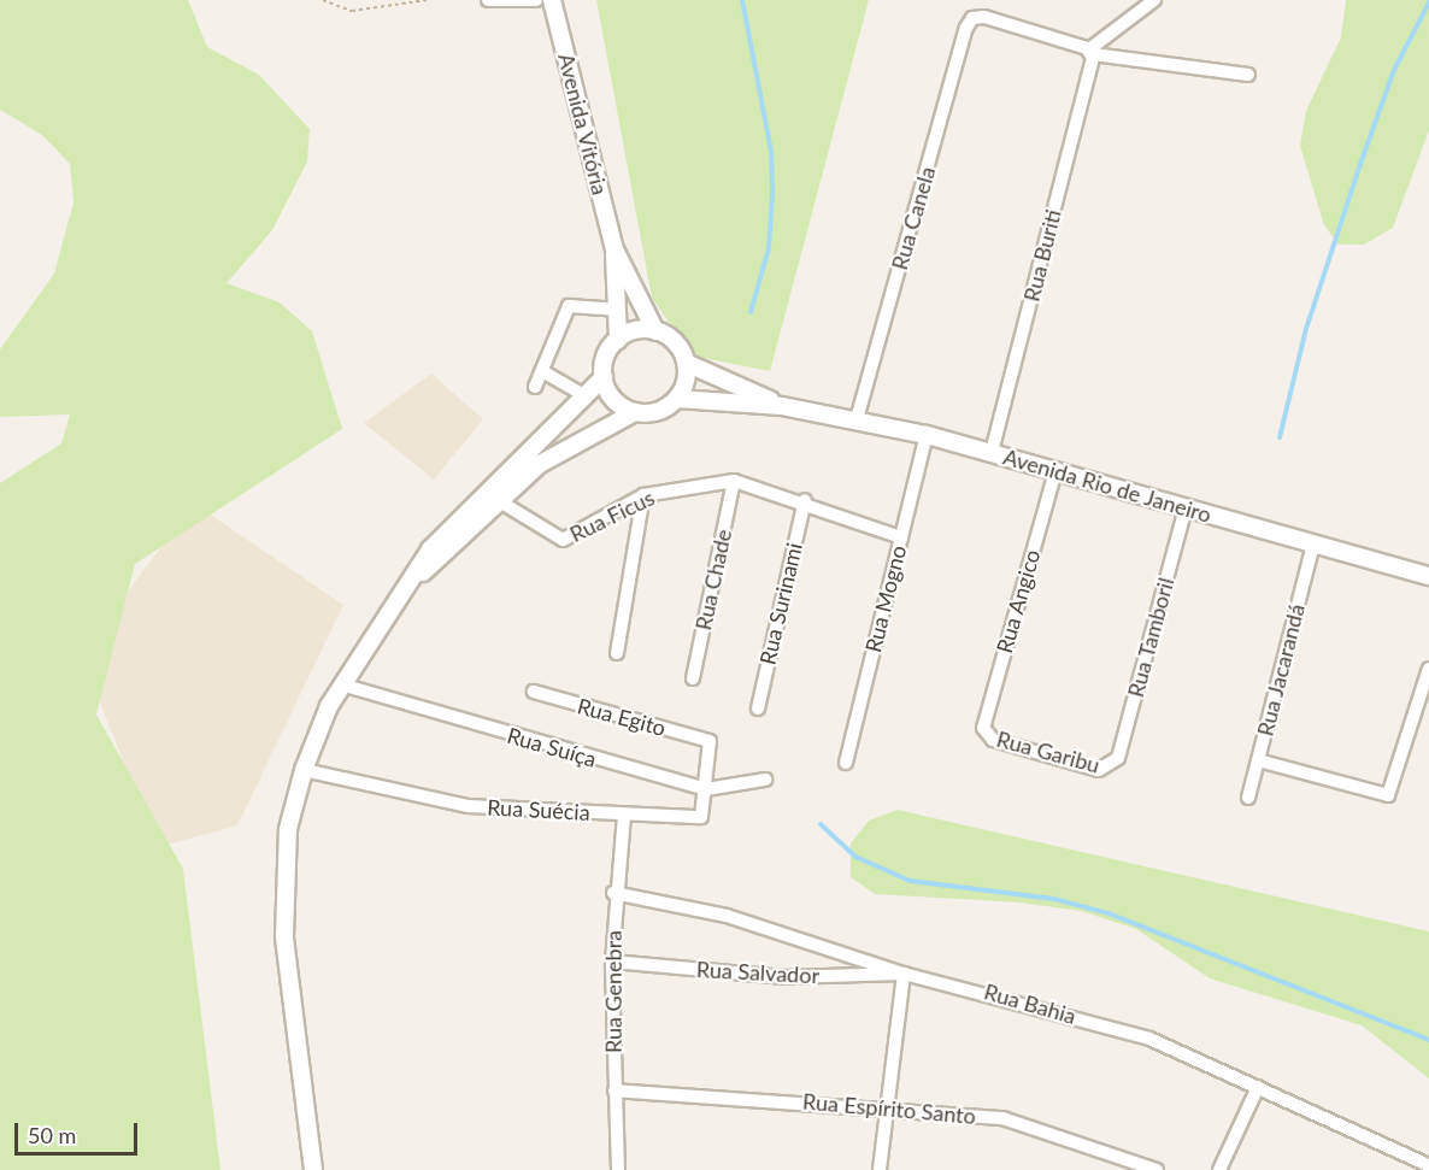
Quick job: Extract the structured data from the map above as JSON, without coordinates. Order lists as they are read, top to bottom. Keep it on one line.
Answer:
{"streets":{"street":["Avenida Vitória","Rua Canela","Rua Buriti","Avenida Rio de Janeiro","Rua Ficus","Rua Chade","Rua Mogno","Rua Angico","Rua Surinami","Rua Tamboril","Rua Jacarandá","Rua Egito","Rua Suíça","Rua Garibu","Rua Suécia","Rua Salvador","Rua Genebra","Rua Bahia","Rua Espírito Santo"]},"crossings":[["Avenida Vitória","Avenida Rio de Janeiro"],["Rua Canela","Rua Buriti"],["Rua Canela","Avenida Rio de Janeiro"],["Rua Buriti","Avenida Rio de Janeiro"],["Avenida Rio de Janeiro","Rua Mogno"],["Avenida Rio de Janeiro","Rua Angico"],["Avenida Rio de Janeiro","Rua Tamboril"],["Avenida Rio de Janeiro","Rua Jacarandá"],["Rua Ficus","Rua Chade"],["Rua Ficus","Rua Mogno"],["Rua Ficus","Rua Surinami"],["Rua Angico","Rua Garibu"],["Rua Tamboril","Rua Garibu"],["Rua Egito","Rua Suécia"],["Rua Suíça","Rua Suécia"],["Rua Suécia","Rua Genebra"],["Rua Salvador","Rua Genebra"],["Rua Salvador","Rua Bahia"],["Rua Genebra","Rua Bahia"],["Rua Genebra","Rua Espírito Santo"]],"scale_bar":"50 m"}
